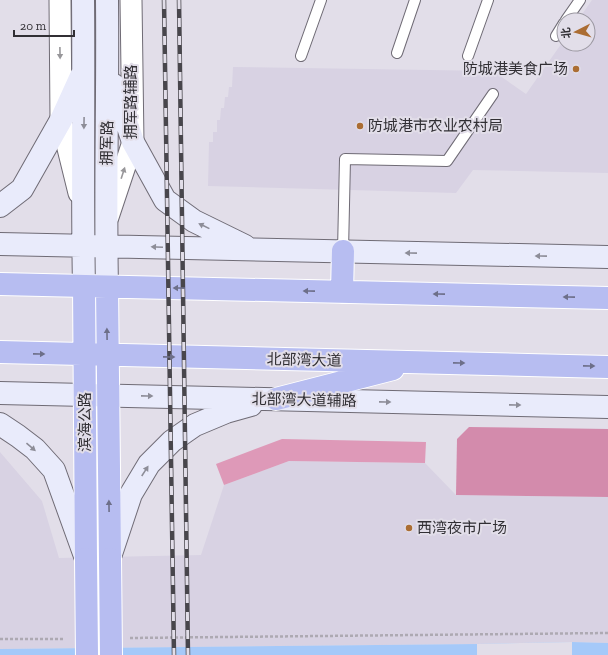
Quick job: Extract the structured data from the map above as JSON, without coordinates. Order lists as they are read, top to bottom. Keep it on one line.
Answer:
{"streets":{"highway":["北部湾大道","滨海公路"],"main road":["拥军路","北部湾大道辅路"],"street":["拥军路辅路"]},"crossings":[["拥军路辅路","拥军路"],["拥军路","滨海公路"],["北部湾大道","滨海公路"],["北部湾大道辅路","滨海公路"]],"one_way":["拥军路辅路"],"places":["防城港美食广场","防城港市农业农村局","西湾夜市广场"],"scale_bar":"20 m","north":"left"}
